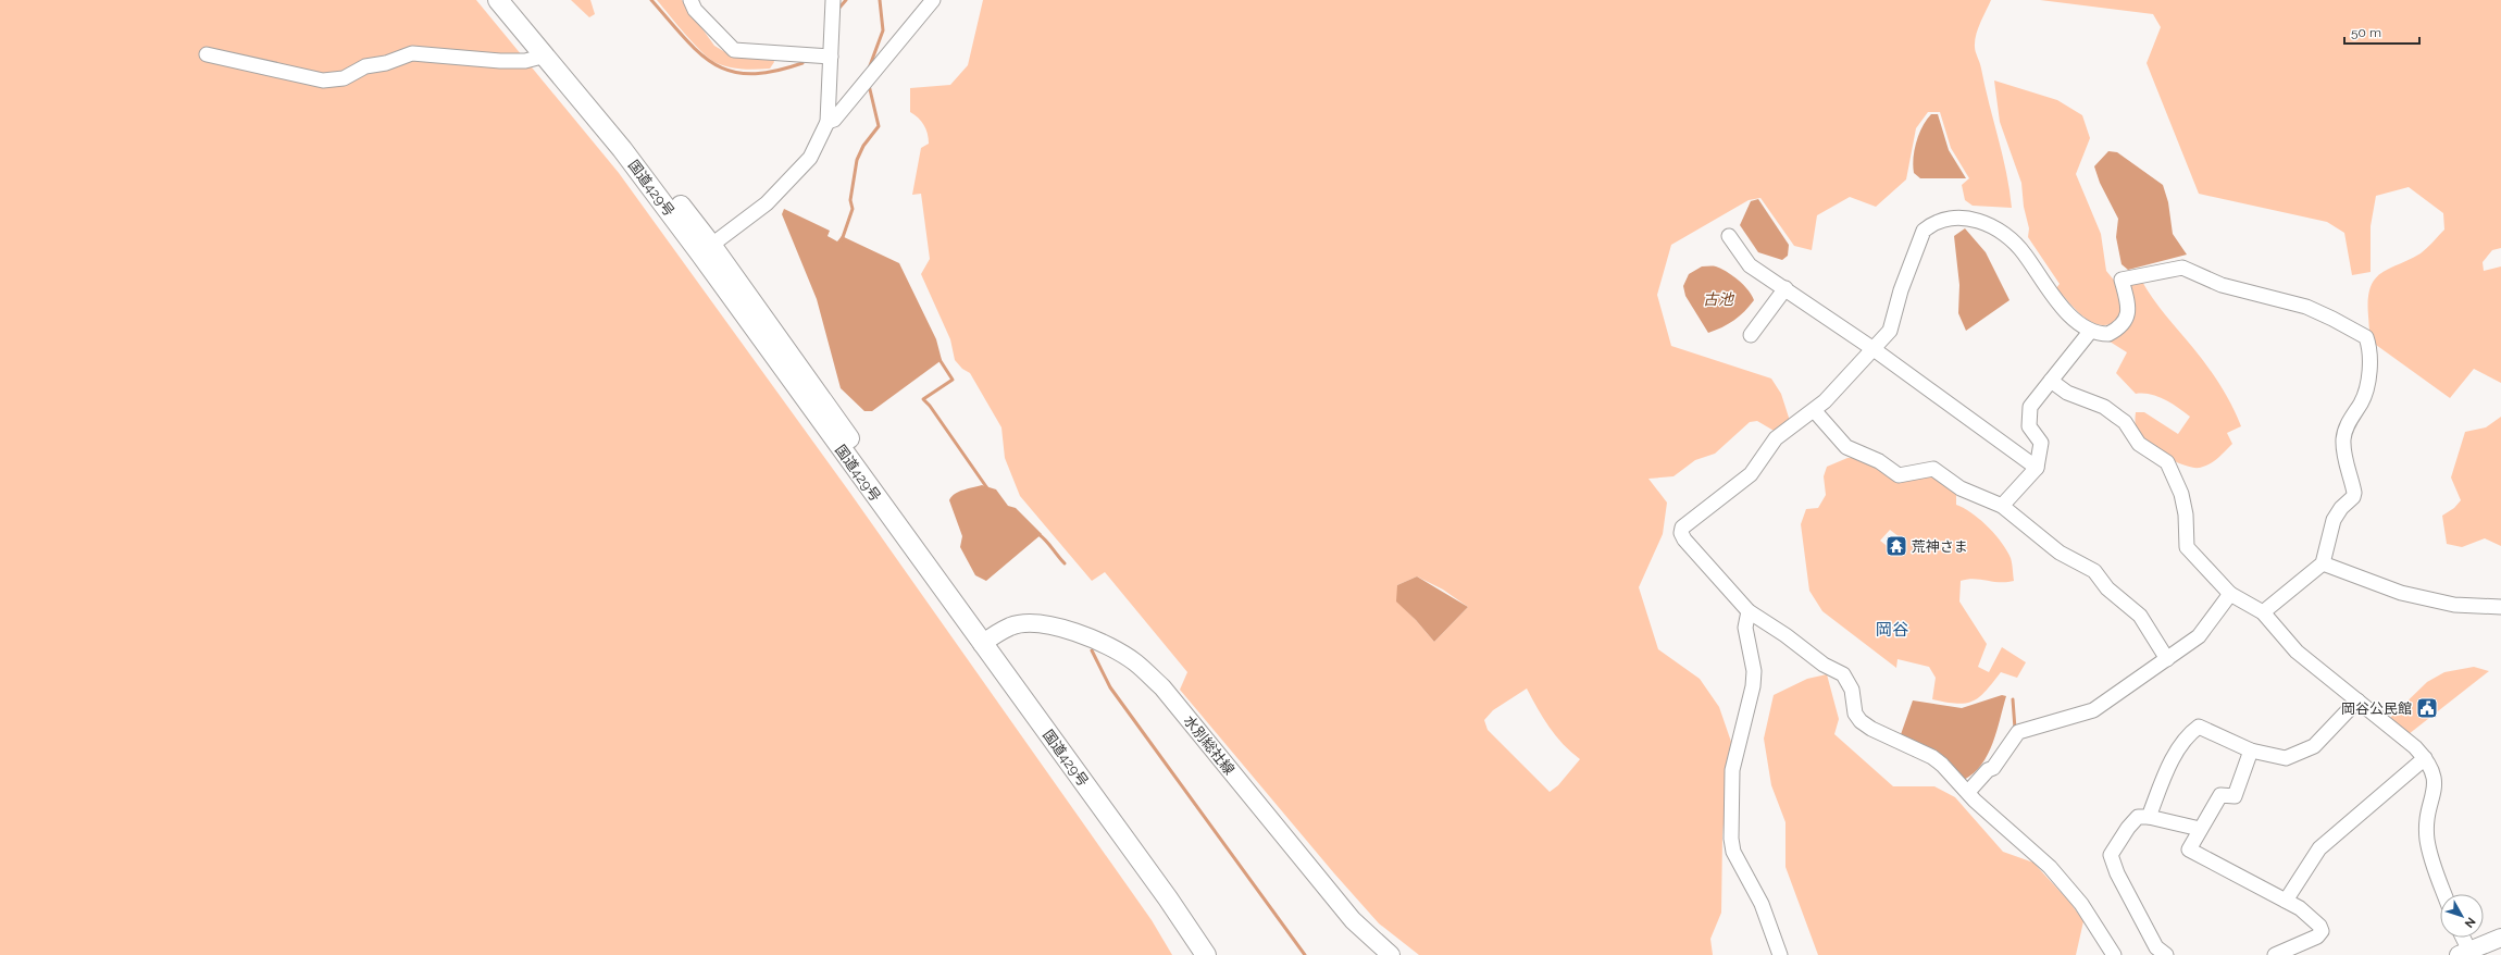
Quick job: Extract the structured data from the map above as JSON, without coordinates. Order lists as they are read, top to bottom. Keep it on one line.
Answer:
{"streets":{"highway":["国道429号"],"main road":["水別総社線"]},"crossings":[["国道429号","水別総社線"]],"districts":["岡谷"],"water":["古池"],"places":{"temple":["荒神さま"],"public building":["岡谷公民館"]},"scale_bar":"50 m","north":"bottom right"}
